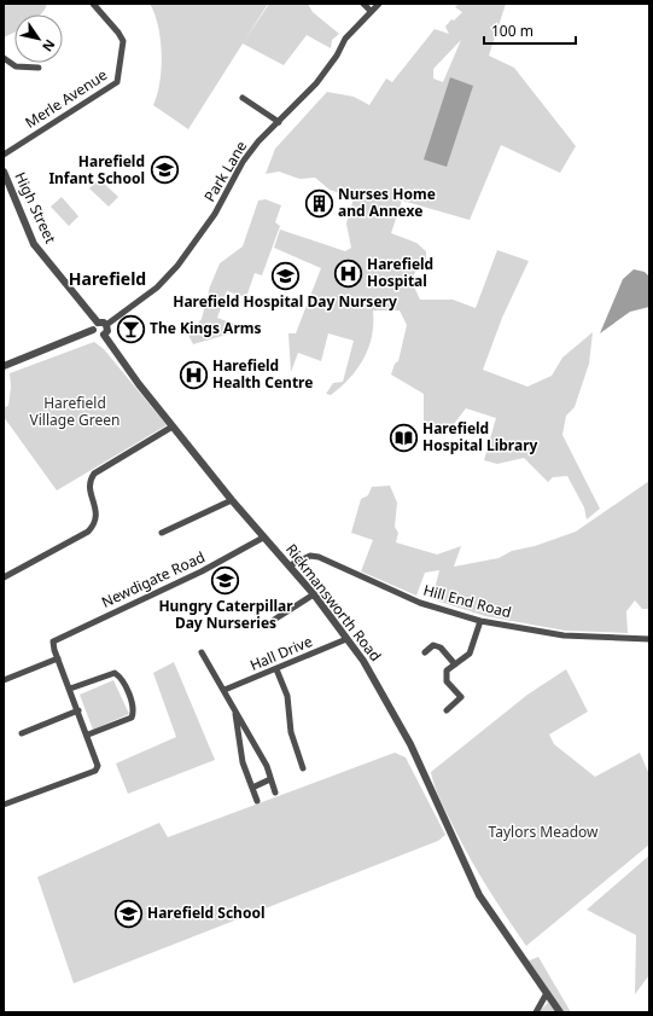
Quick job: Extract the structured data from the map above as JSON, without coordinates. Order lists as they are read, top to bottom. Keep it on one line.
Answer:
{"streets":{"street":["Merle Avenue","Park Lane","High Street","Newdigate Road","Hill End Road","Rickmansworth Road","Hall Drive"]},"crossings":[["Park Lane","High Street"],["Park Lane","Rickmansworth Road"],["High Street","Rickmansworth Road"],["Newdigate Road","Rickmansworth Road"],["Hill End Road","Rickmansworth Road"],["Rickmansworth Road","Hall Drive"]],"districts":["Harefield"],"parks":["Harefield Village Green","Taylors Meadow"],"places":{"school or university":["Harefield Infant School","Harefield Hospital Day Nursery","Hungry Caterpillar Day Nurseries","Harefield School"],"building":["Nurses Home and Annexe"],"hospital":["Harefield Hospital","Harefield Health Centre"],"bar":["The Kings Arms"],"library":["Harefield Hospital Library"]},"scale_bar":"100 m","north":"bottom right"}
